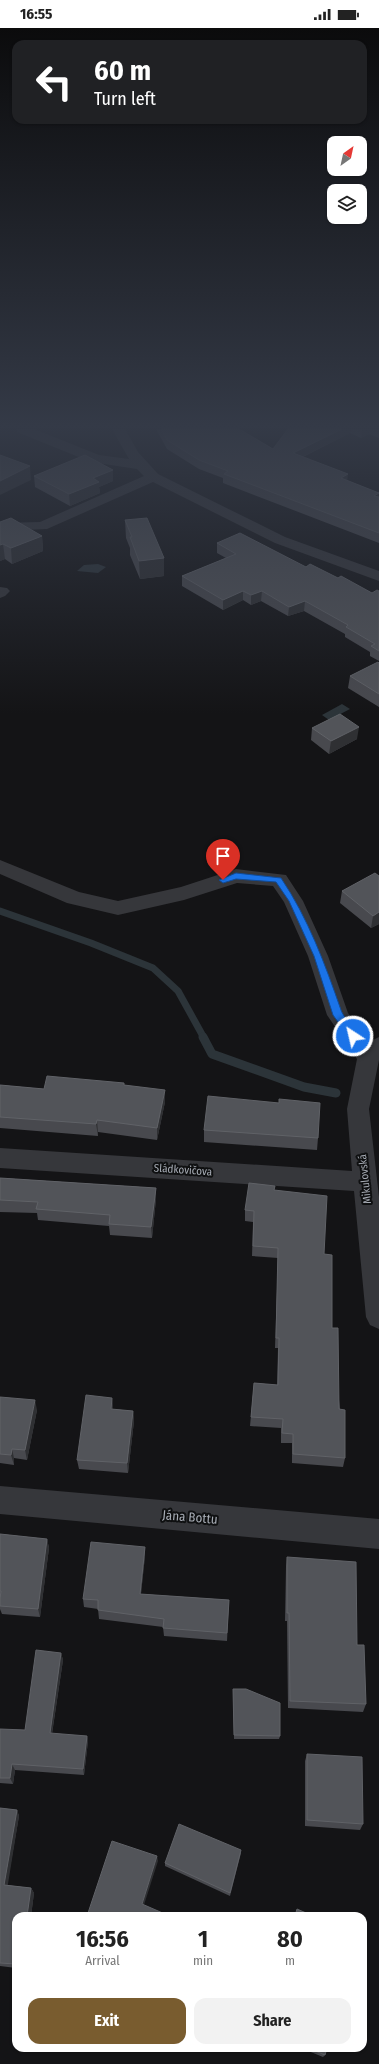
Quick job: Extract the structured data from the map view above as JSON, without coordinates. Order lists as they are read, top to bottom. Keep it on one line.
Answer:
{"streets":{"street":["Sládkovičova","Mikulovská","Jána Bottu"]},"crossings":[["Sládkovičova","Mikulovská"]],"north":"top right","page":{"status":"16:55","turn":["60 m","Turn left"],"eta":["16:56","Arrival","1","min","80","m"],"buttons":["Exit","Share"]}}
